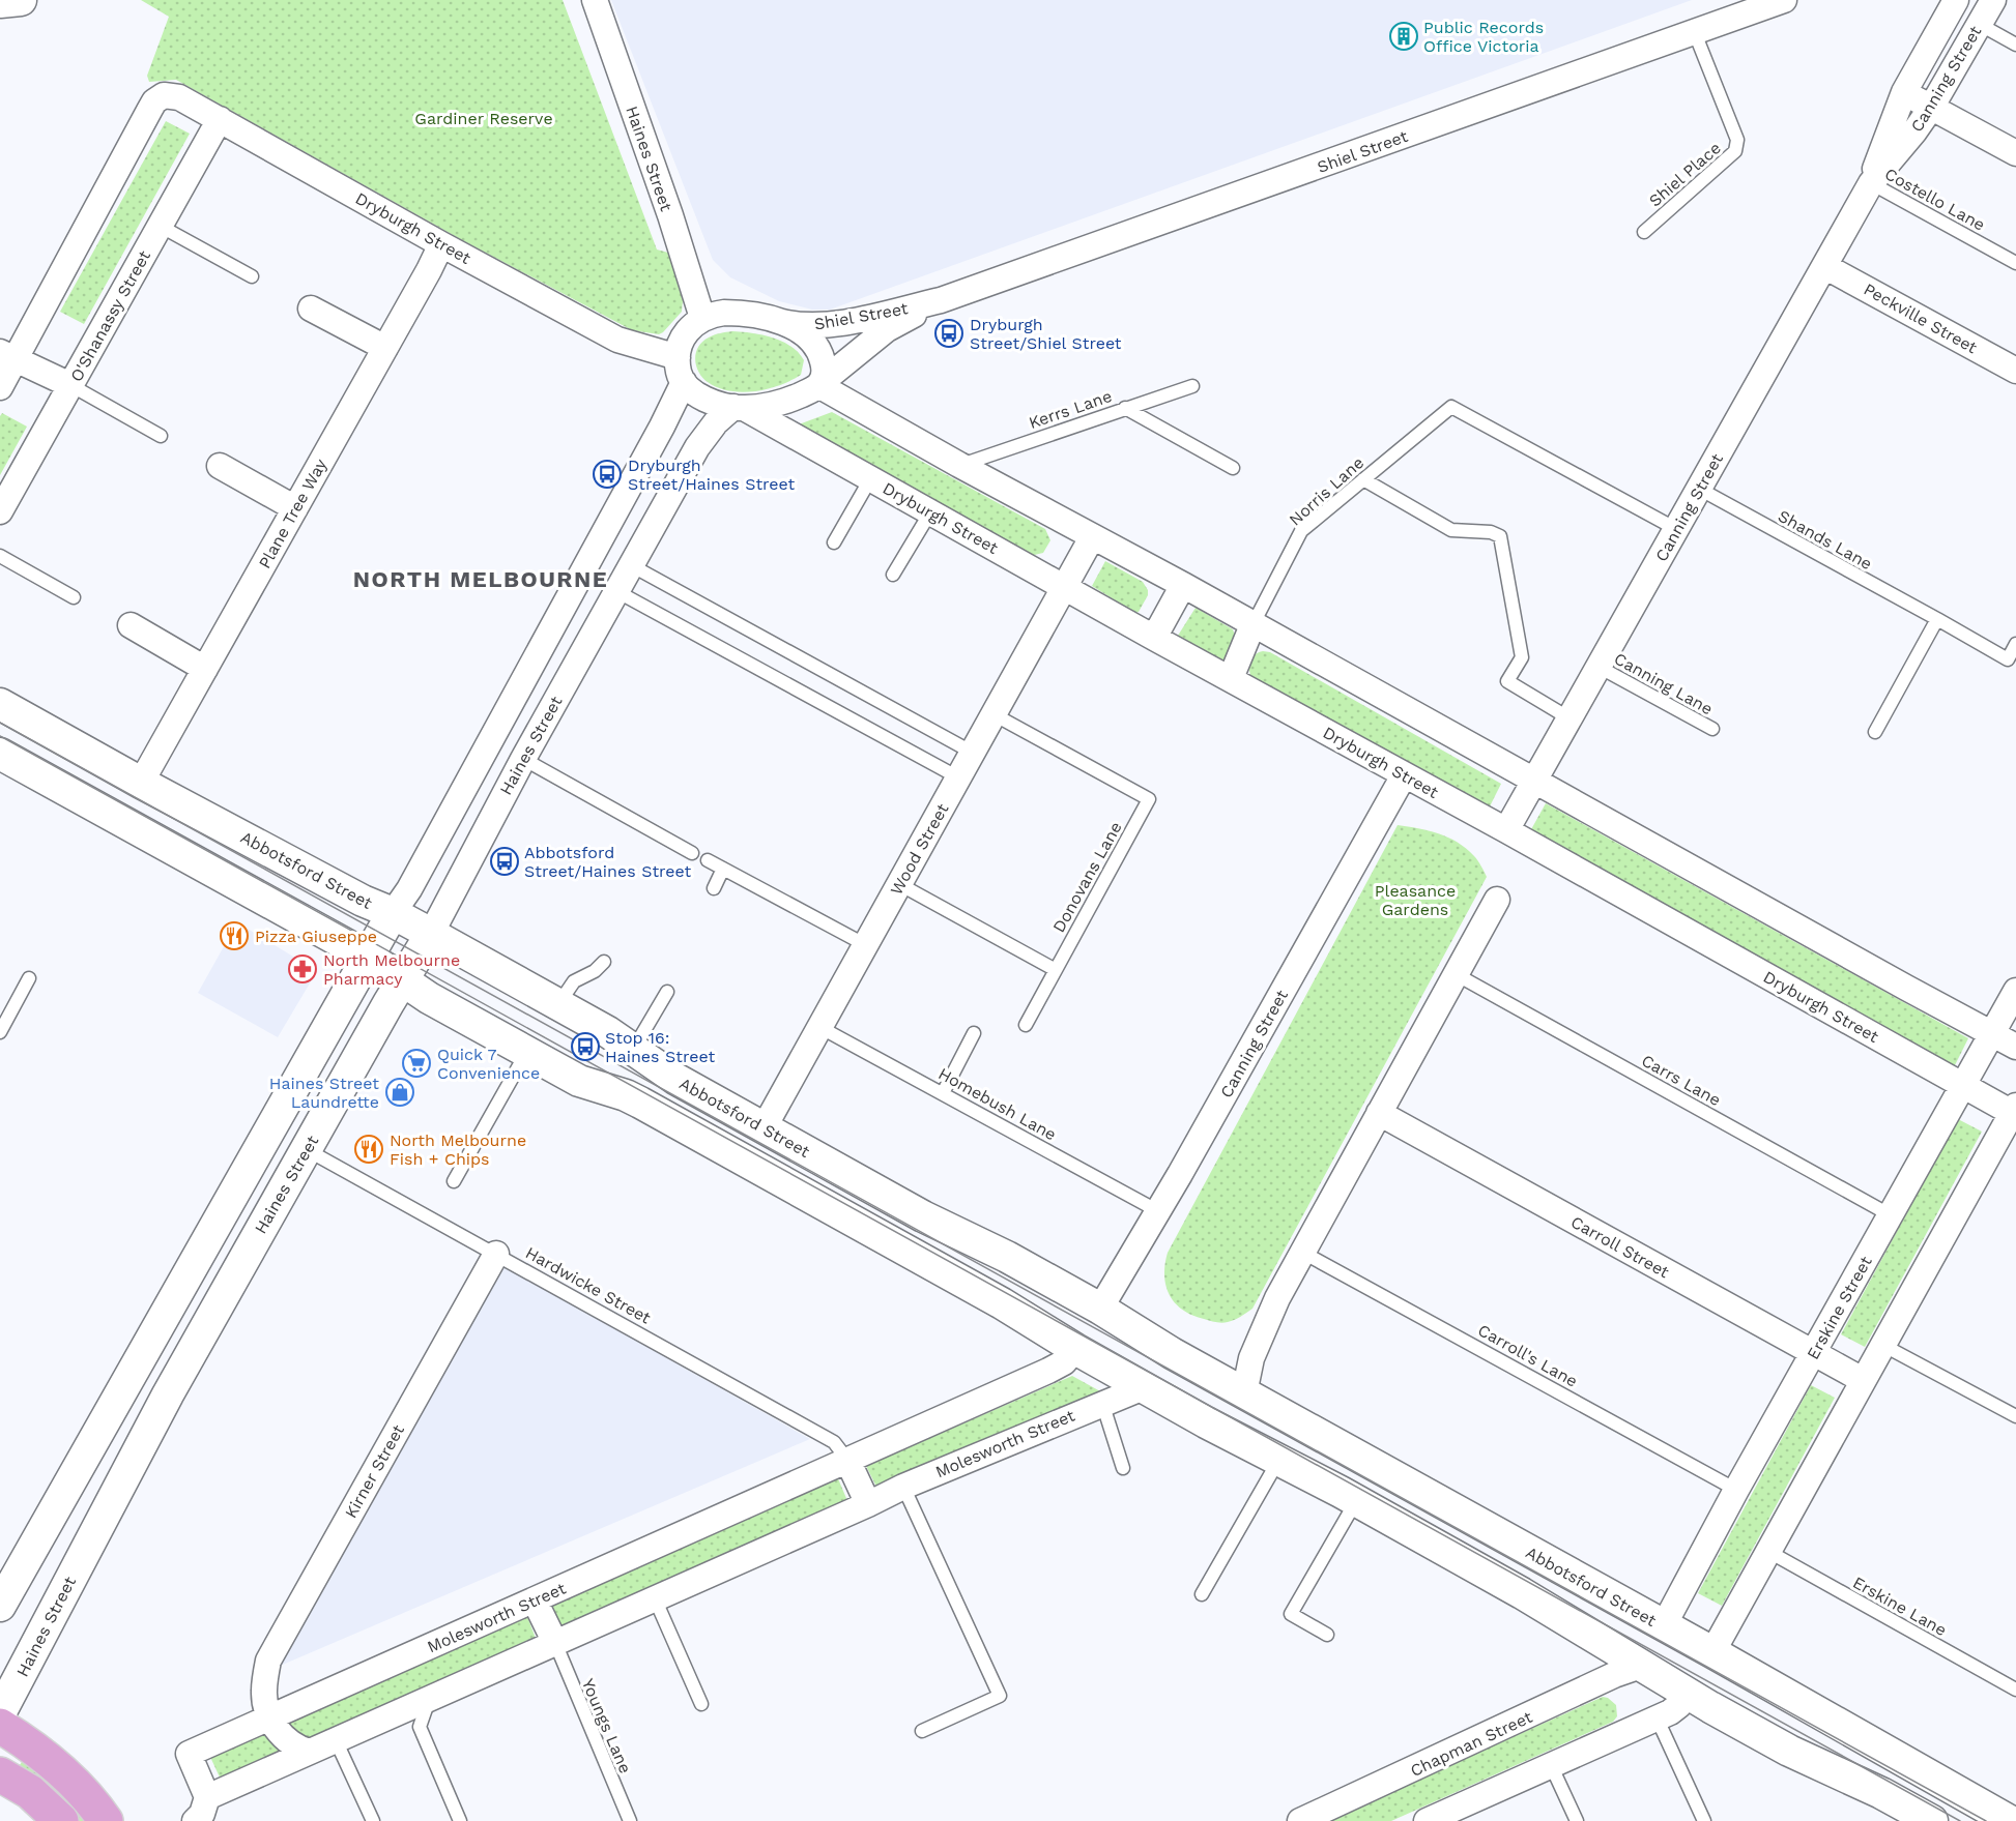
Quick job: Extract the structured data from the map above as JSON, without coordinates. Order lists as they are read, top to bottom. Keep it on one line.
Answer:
{"streets":{"street":["Canning Street","Shiel Street","Haines Street","Dryburgh Street","O'Shanassy Street","Peckville Street","Plane Tree Way","Wood Street","Abbotsford Street","Carroll Street","Erskine Street","Molesworth Street","Kirner Street","Chapman Street"],"lane":["Shiel Place","Costello Lane","Kerrs Lane","Norris Lane","Shands Lane","Canning Lane","Donovans Lane","Carrs Lane","Homebush Lane","Hardwicke Street","Carroll's Lane","Erskine Lane","Youngs Lane"]},"crossings":[["Canning Street","Costello Lane"],["Canning Street","Dryburgh Street"],["Canning Street","Peckville Street"],["Canning Street","Norris Lane"],["Canning Street","Shands Lane"],["Canning Street","Canning Lane"],["Canning Street","Abbotsford Street"],["Canning Street","Homebush Lane"],["Shiel Street","Haines Street"],["Shiel Street","Shiel Place"],["Shiel Street","Dryburgh Street"],["Haines Street","Dryburgh Street"],["Haines Street","Abbotsford Street"],["Haines Street","Hardwicke Street"],["Dryburgh Street","O'Shanassy Street"],["Dryburgh Street","Plane Tree Way"],["Dryburgh Street","Wood Street"],["Dryburgh Street","Erskine Street"],["Plane Tree Way","Abbotsford Street"],["Wood Street","Abbotsford Street"],["Wood Street","Donovans Lane"],["Wood Street","Homebush Lane"],["Abbotsford Street","Erskine Street"],["Carrs Lane","Erskine Street"],["Carroll Street","Erskine Street"],["Hardwicke Street","Molesworth Street"],["Hardwicke Street","Kirner Street"],["Erskine Street","Carroll's Lane"],["Molesworth Street","Kirner Street"],["Molesworth Street","Youngs Lane"]],"districts":["NORTH MELBOURNE"],"parks":["Gardiner Reserve","Pleasance Gardens"],"places":{"building":["Public Records Office Victoria"],"bus stop":["Dryburgh Street/Shiel Street","Dryburgh Street/Haines Street","Abbotsford Street/Haines Street","Stop 16: Haines Street"],"restaurant":["Pizza Giuseppe","North Melbourne Fish + Chips"],"pharmacy":["North Melbourne Pharmacy"],"supermarket":["Quick 7 Convenience"],"shop":["Haines Street Laundrette"]}}
